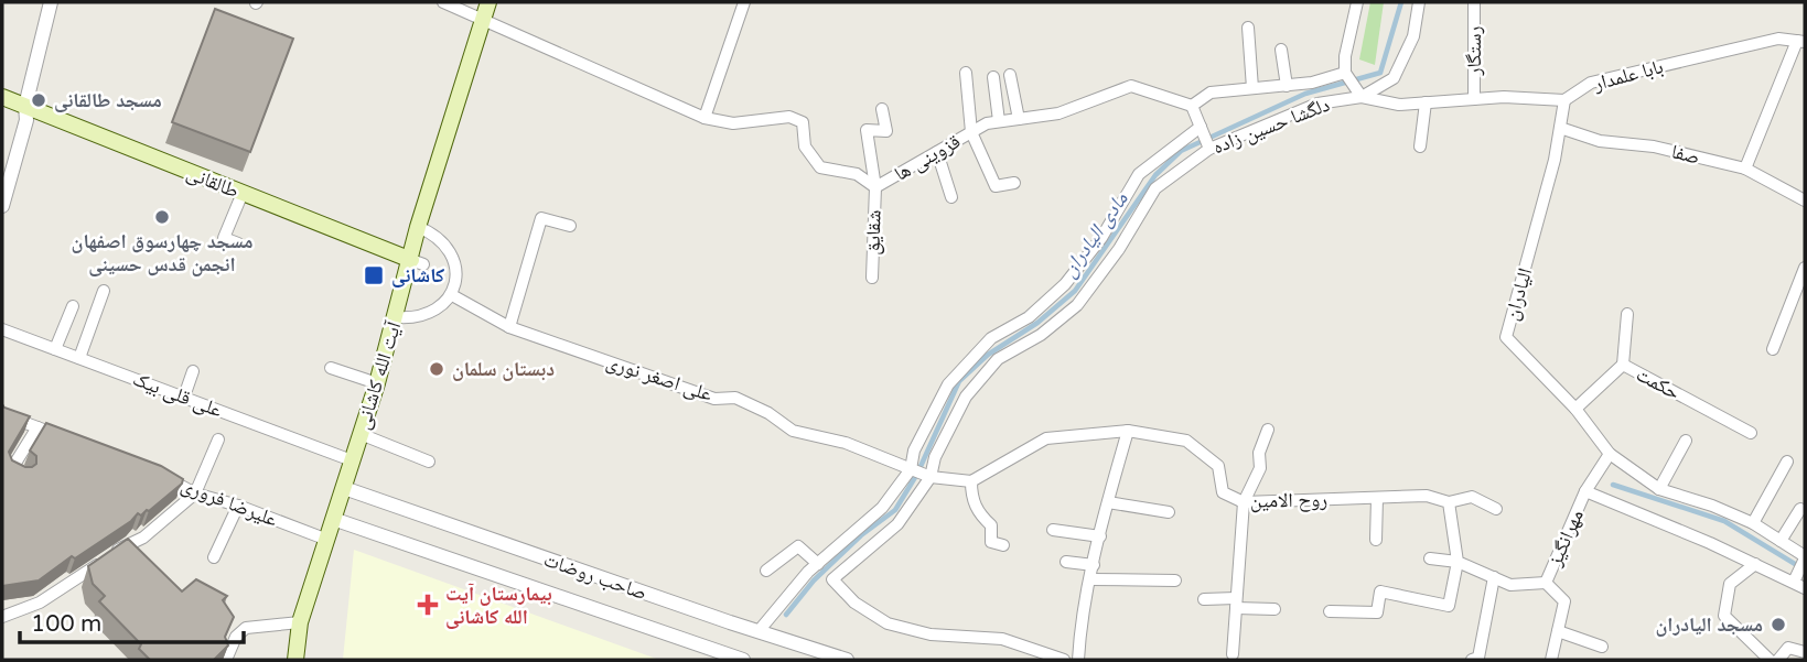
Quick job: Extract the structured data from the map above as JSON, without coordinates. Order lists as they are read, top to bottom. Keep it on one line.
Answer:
{"streets":{"main road":["طالقانی","آیت الله کاشانی"],"street":["رستگار","بابا علمدار","دلگشا حسین زاده","صفا","قزوینی ها","شقایق","الیادران","علی اصغر نوری","حکمت","علی قلی بیک","روح الامین","علیرضا فروری","مهرانگیز","صاحب روضات"]},"crossings":[["بابا علمدار","الیادران"],["دلگشا حسین زاده","قزوینی ها"],["دلگشا حسین زاده","علی اصغر نوری"],["دلگشا حسین زاده","صاحب روضات"],["صفا","الیادران"],["قزوینی ها","شقایق"],["قزوینی ها","آیت الله کاشانی"],["طالقانی","آیت الله کاشانی"],["الیادران","حکمت"],["الیادران","مهرانگیز"],["آیت الله کاشانی","علی قلی بیک"],["آیت الله کاشانی","علیرضا فروری"],["آیت الله کاشانی","صاحب روضات"]],"water":["مادی الیادران"],"places":{"other":["مسجد طالقانی","مسجد چهارسوق اصفهان انجمن قدس حسینی","دبستان سلمان","مسجد الیادران"],"transit":["کاشانی"],"health":["بیمارستان آیت الله کاشانی"]},"scale_bar":"100 m"}
